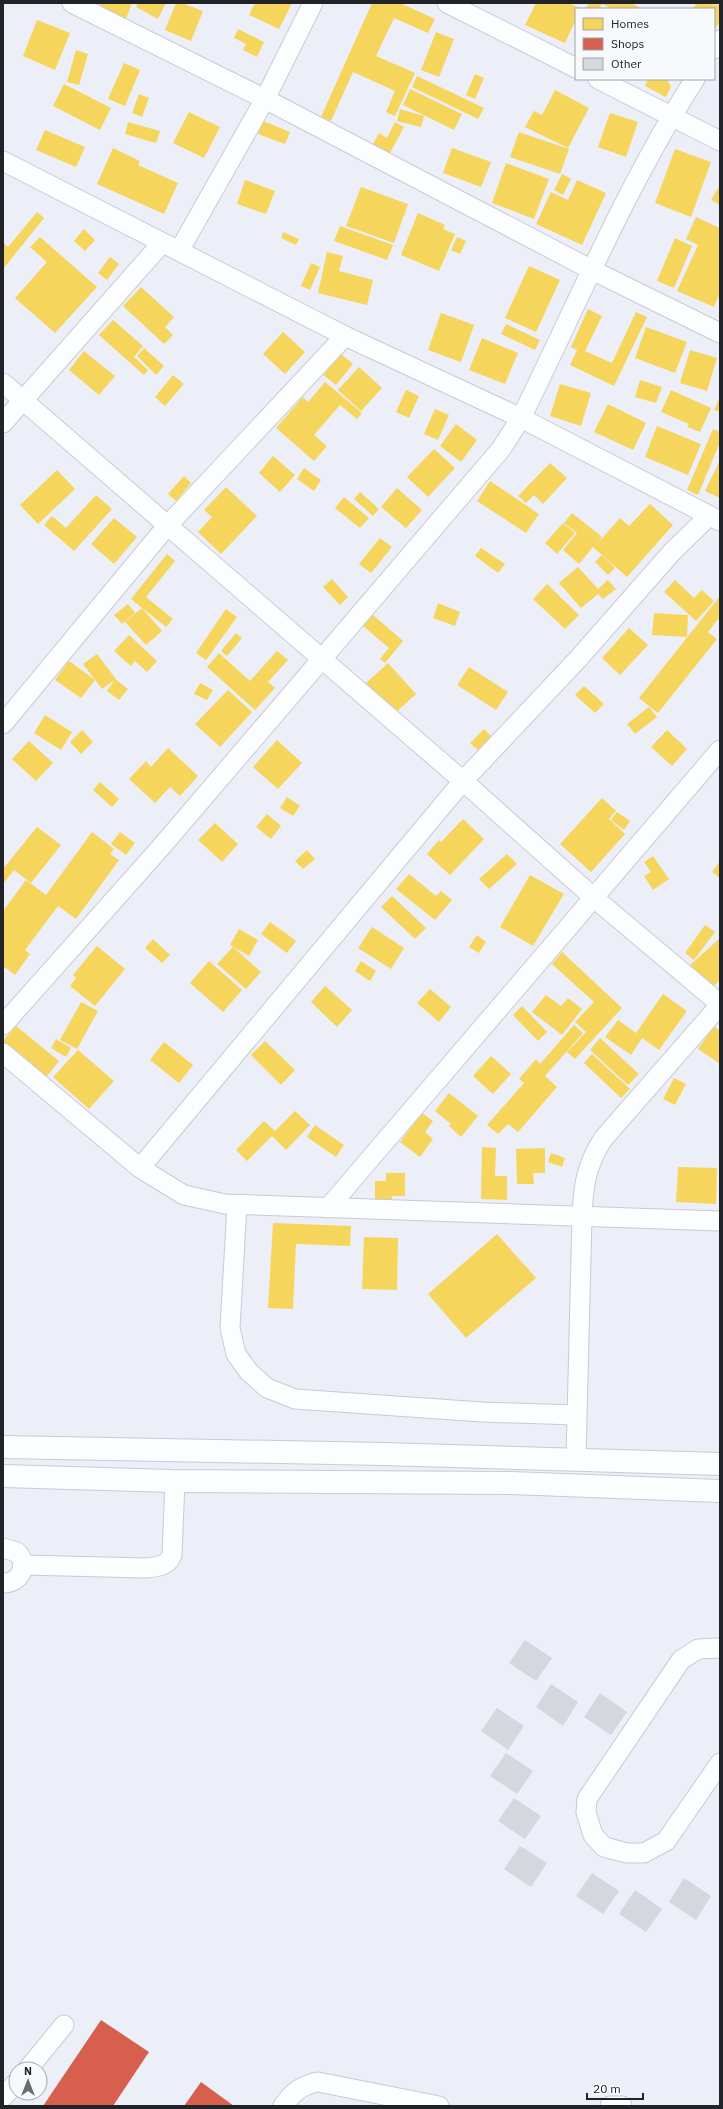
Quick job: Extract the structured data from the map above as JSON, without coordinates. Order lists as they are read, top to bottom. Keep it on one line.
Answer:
{"legend":["Homes","Shops","Other"],"scale_bar":"20 m","north":"top"}
